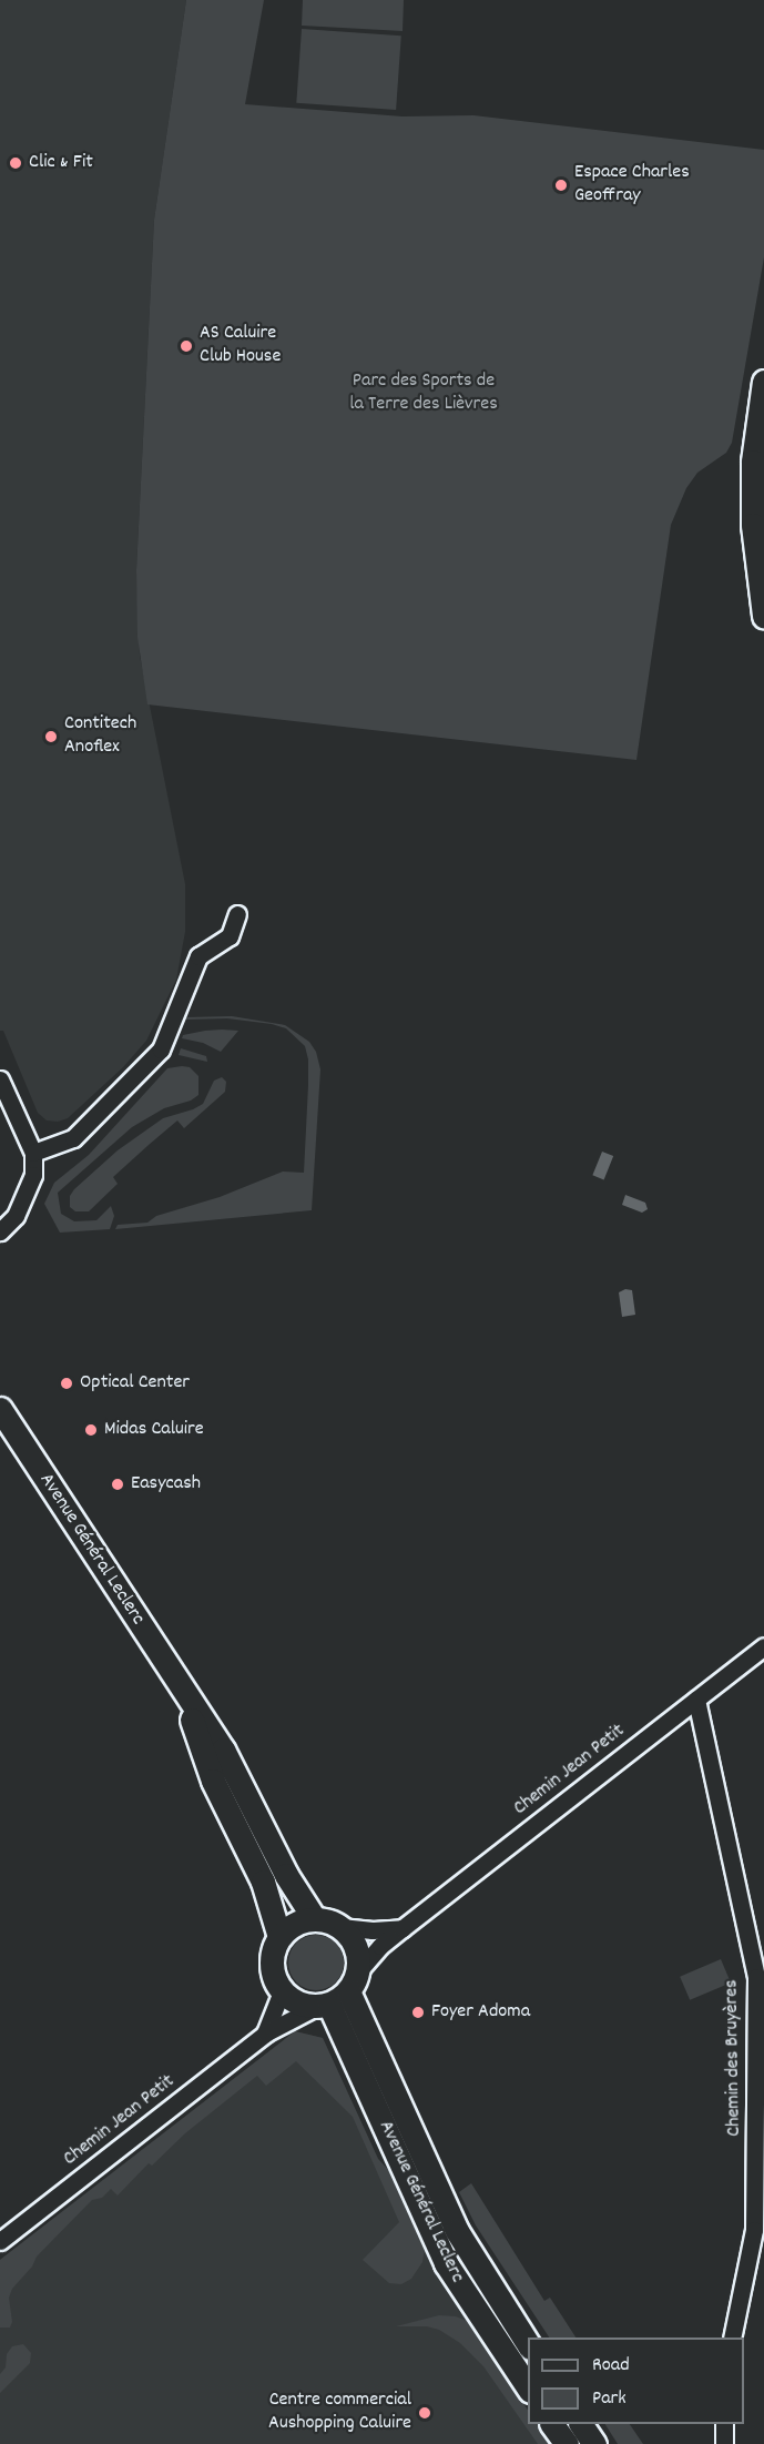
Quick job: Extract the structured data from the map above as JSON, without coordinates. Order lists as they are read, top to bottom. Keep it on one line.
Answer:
{"streets":{"main road":["Avenue Général Leclerc"],"street":["Chemin Jean Petit","Chemin des Bruyères"]},"crossings":[["Avenue Général Leclerc","Chemin Jean Petit"],["Chemin Jean Petit","Chemin des Bruyères"]],"parks":["Parc des Sports de la Terre des Lièvres"],"places":["Clic & Fit","Espace Charles Geoffray","AS Caluire Club House","Contitech Anoflex","Optical Center","Midas Caluire","Easycash","Foyer Adoma","Centre commercial Aushopping Caluire"],"legend":["Road","Park"]}
